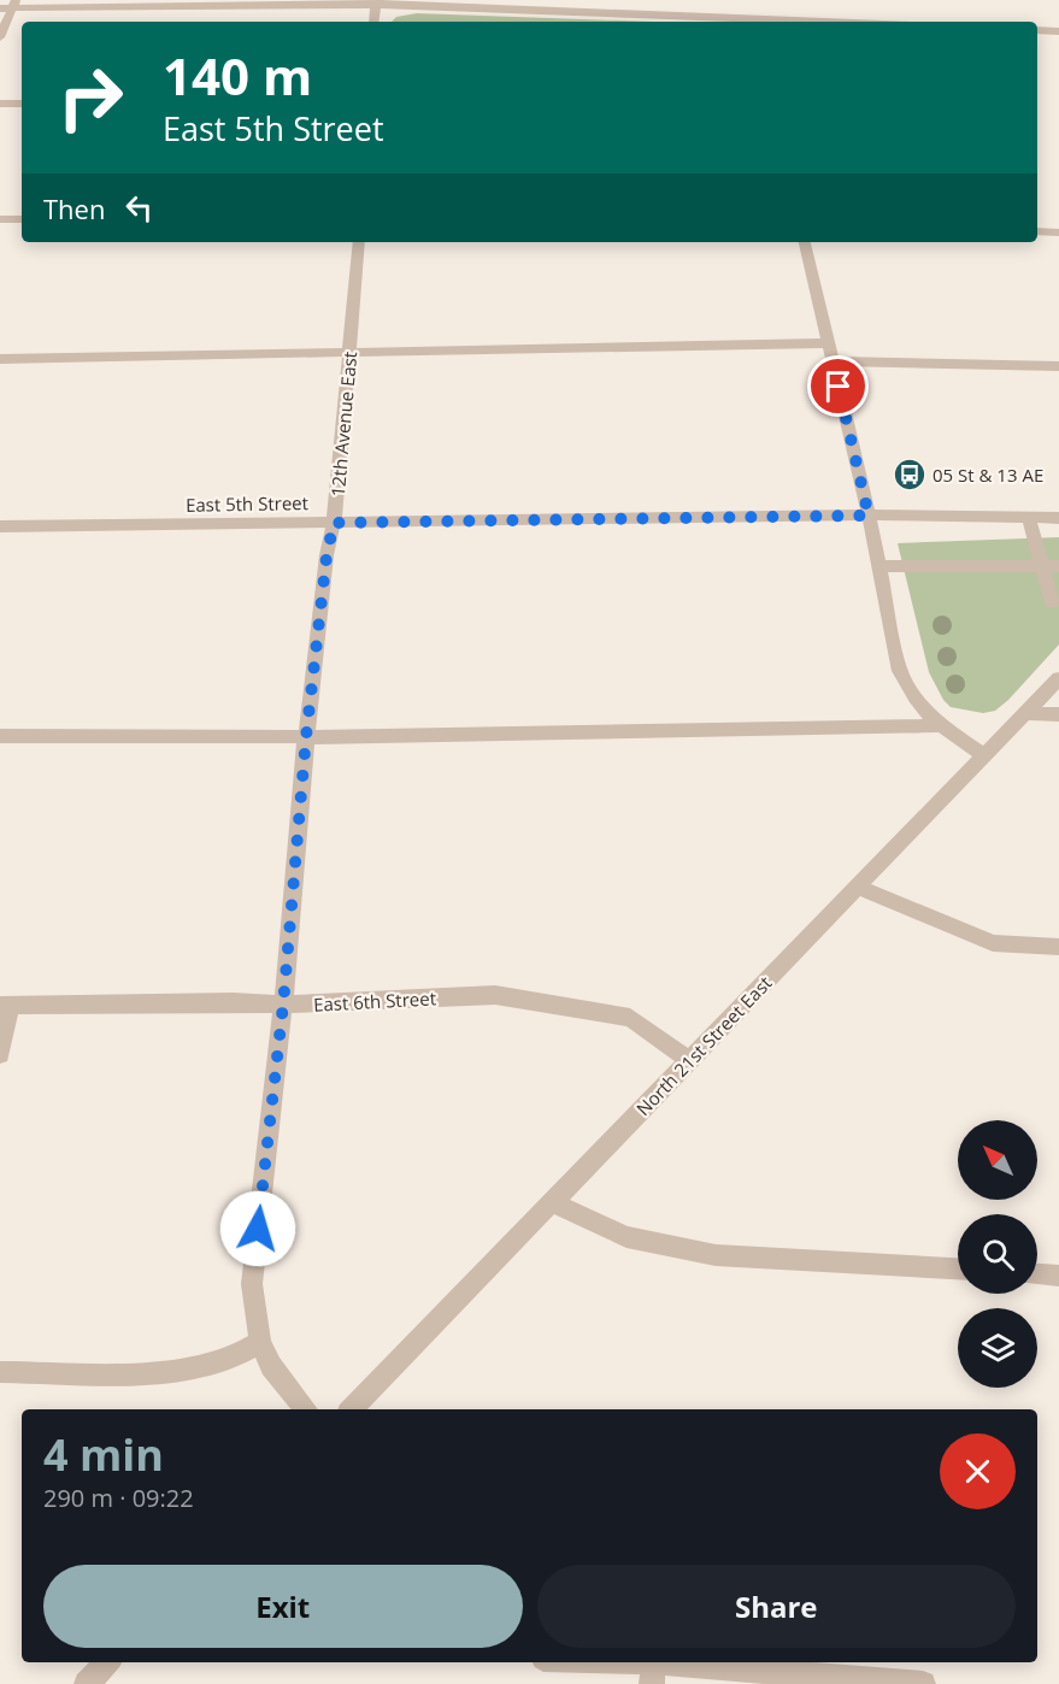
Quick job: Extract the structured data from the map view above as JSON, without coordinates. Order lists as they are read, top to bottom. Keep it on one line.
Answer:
{"streets":{"street":["12th Avenue East","East 5th Street","East 6th Street","North 21st Street East"]},"crossings":[["12th Avenue East","East 5th Street"],["12th Avenue East","East 6th Street"],["East 6th Street","North 21st Street East"]],"places":{"bus stop":["05 St & 13 AE"]},"north":"top left","page":{"turn":["140 m","East 5th Street"],"then":"Then","heading":["4 min","290 m · 09:22"],"buttons":["Exit","Share"]}}
